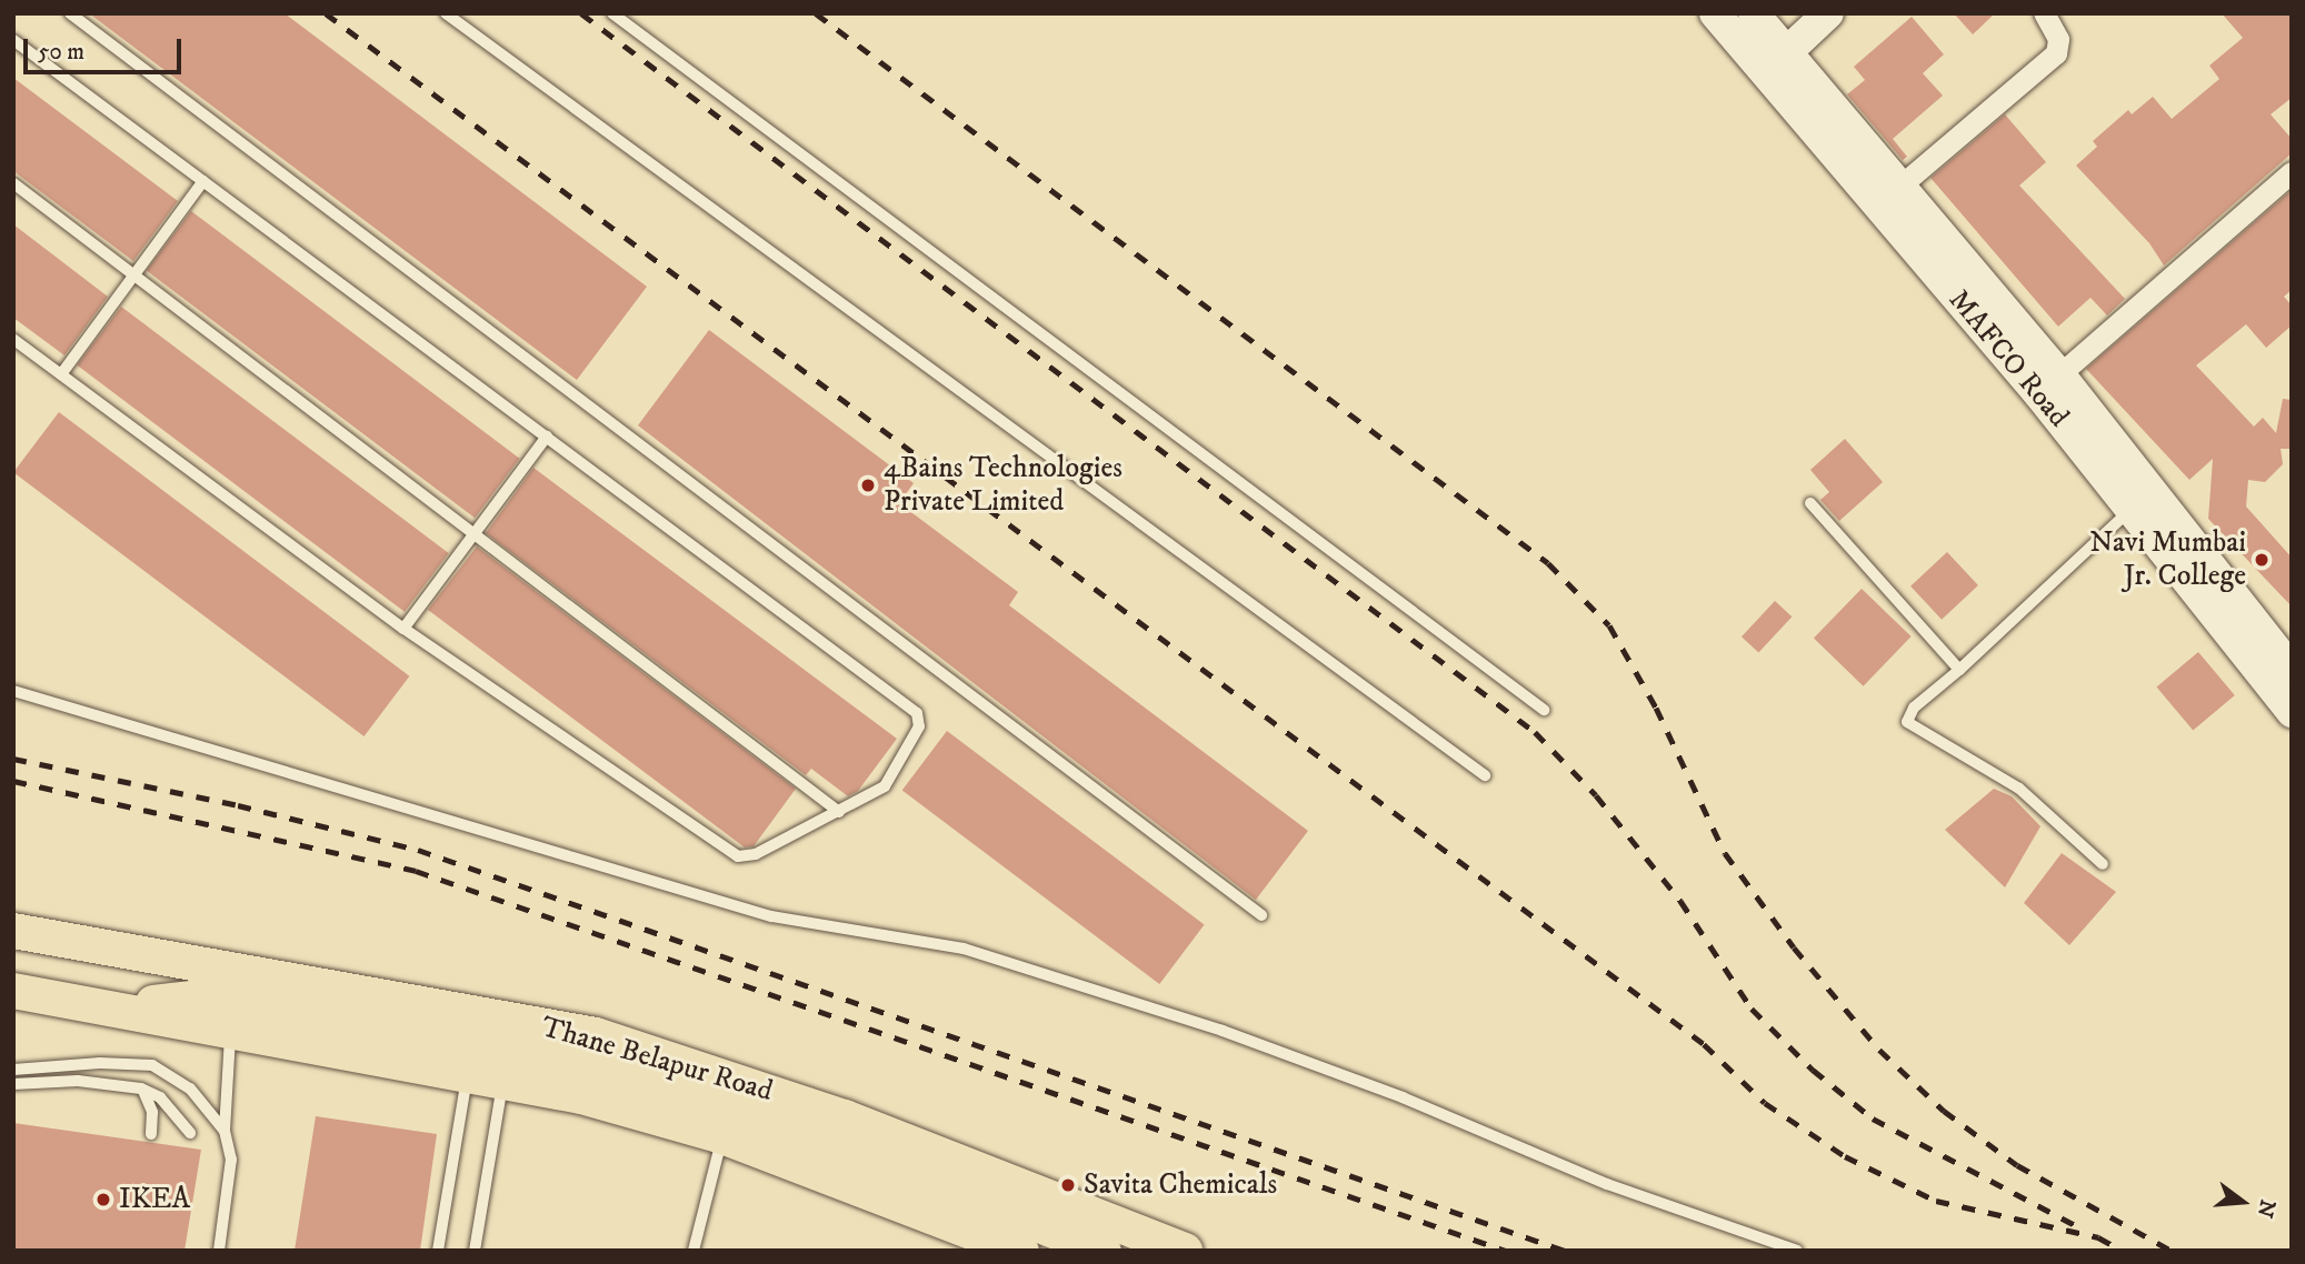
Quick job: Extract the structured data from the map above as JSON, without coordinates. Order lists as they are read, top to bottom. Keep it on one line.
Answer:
{"streets":{"main road":["MAFCO Road","Thane Belapur Road"]},"places":["4Bains Technologies Private Limited","Navi Mumbai Jr. College","Savita Chemicals","IKEA"],"scale_bar":"50 m","north":"right"}
